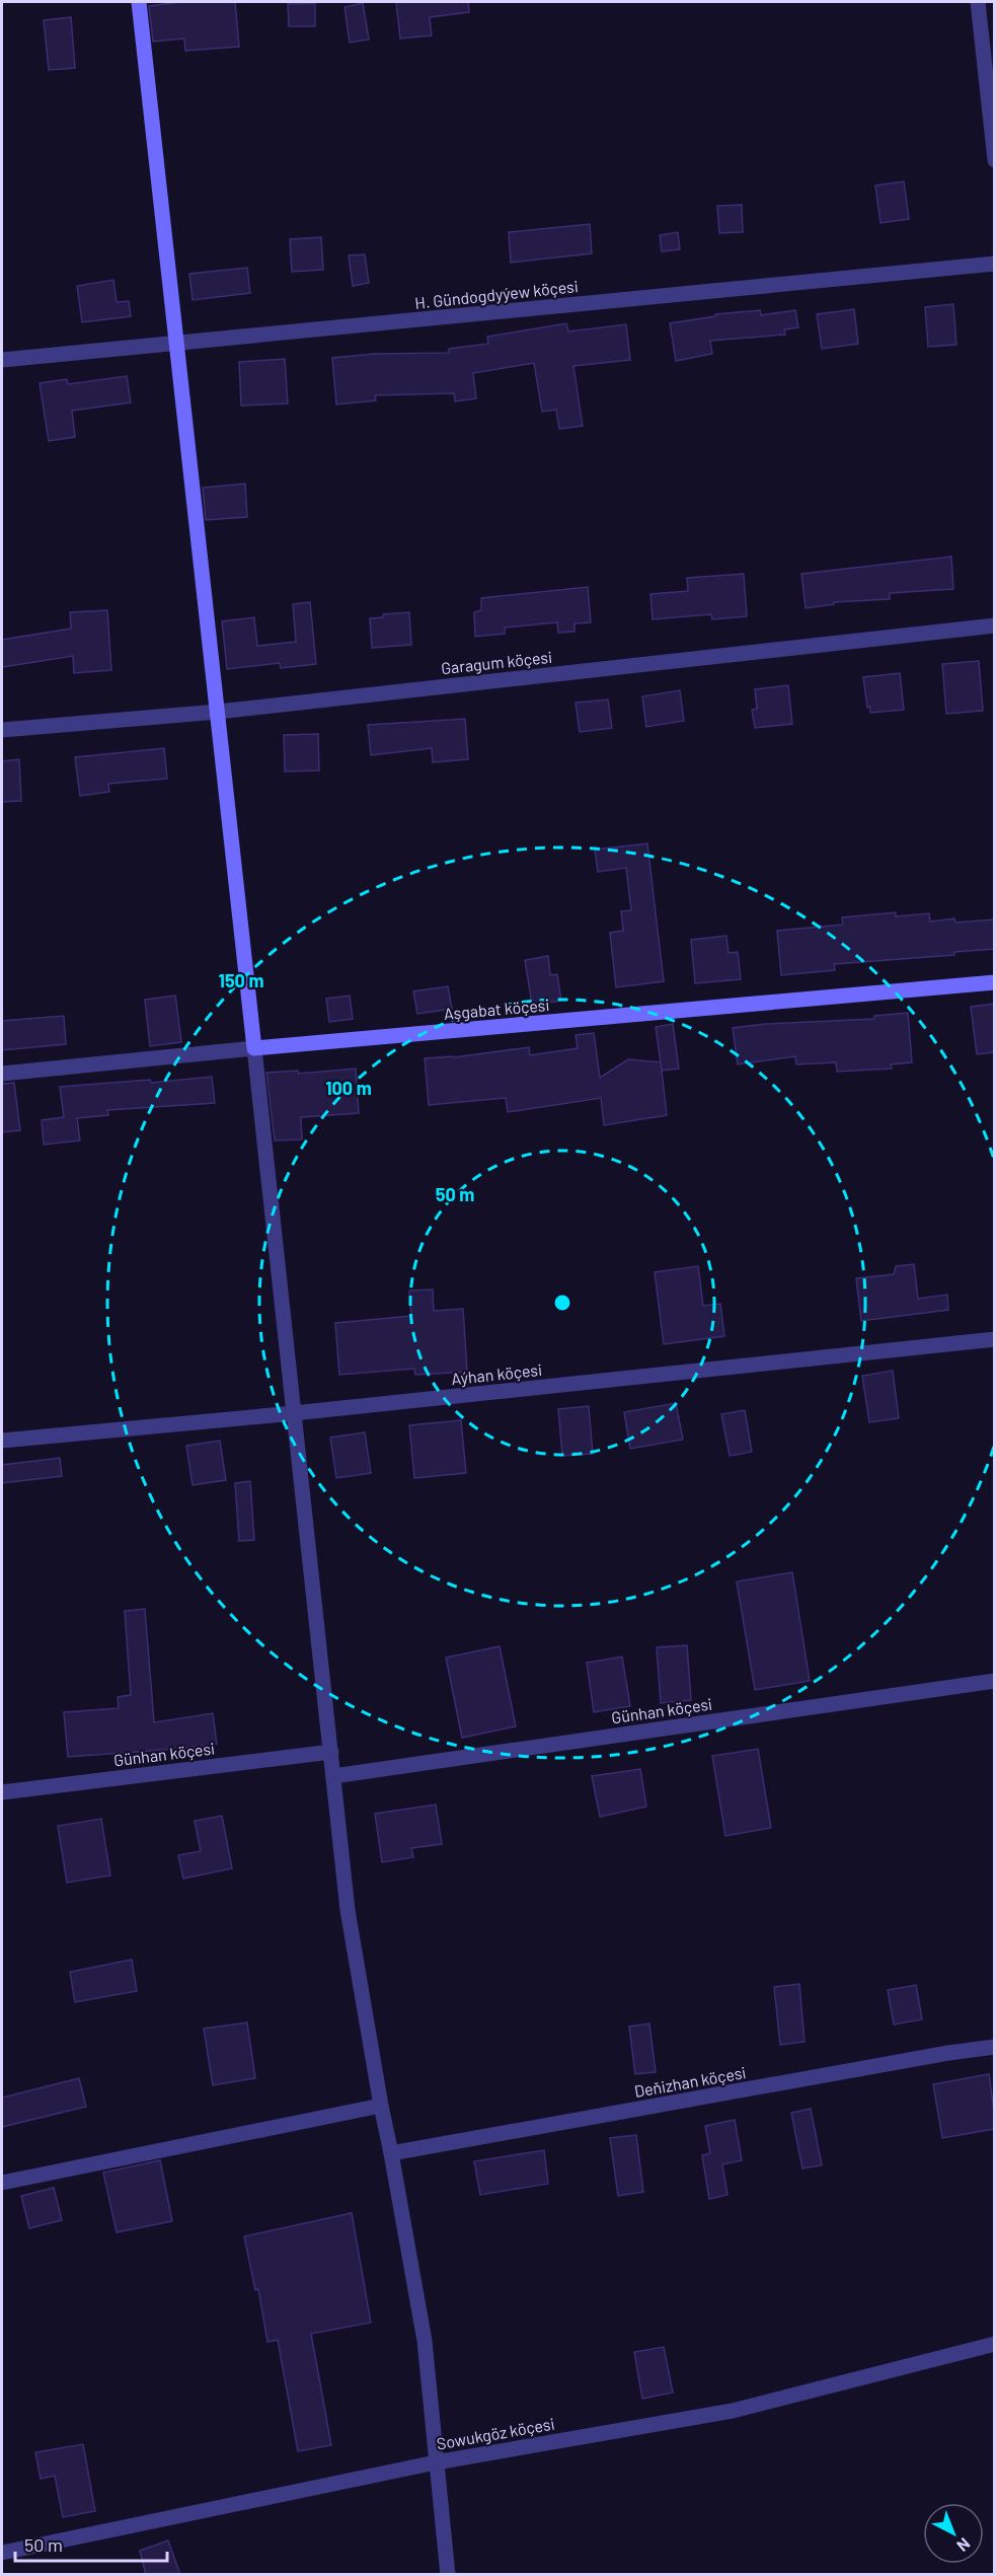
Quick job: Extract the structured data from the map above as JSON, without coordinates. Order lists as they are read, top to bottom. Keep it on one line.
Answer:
{"streets":{"street":["H. Gündogdyýew köçesi","Garagum köçesi","Aşgabat köçesi","Aýhan köçesi","Günhan köçesi","Deňizhan köçesi","Sowukgöz köçesi"]},"scale_bar":"50 m","north":"bottom right","rings":["150 m","100 m","50 m"]}
